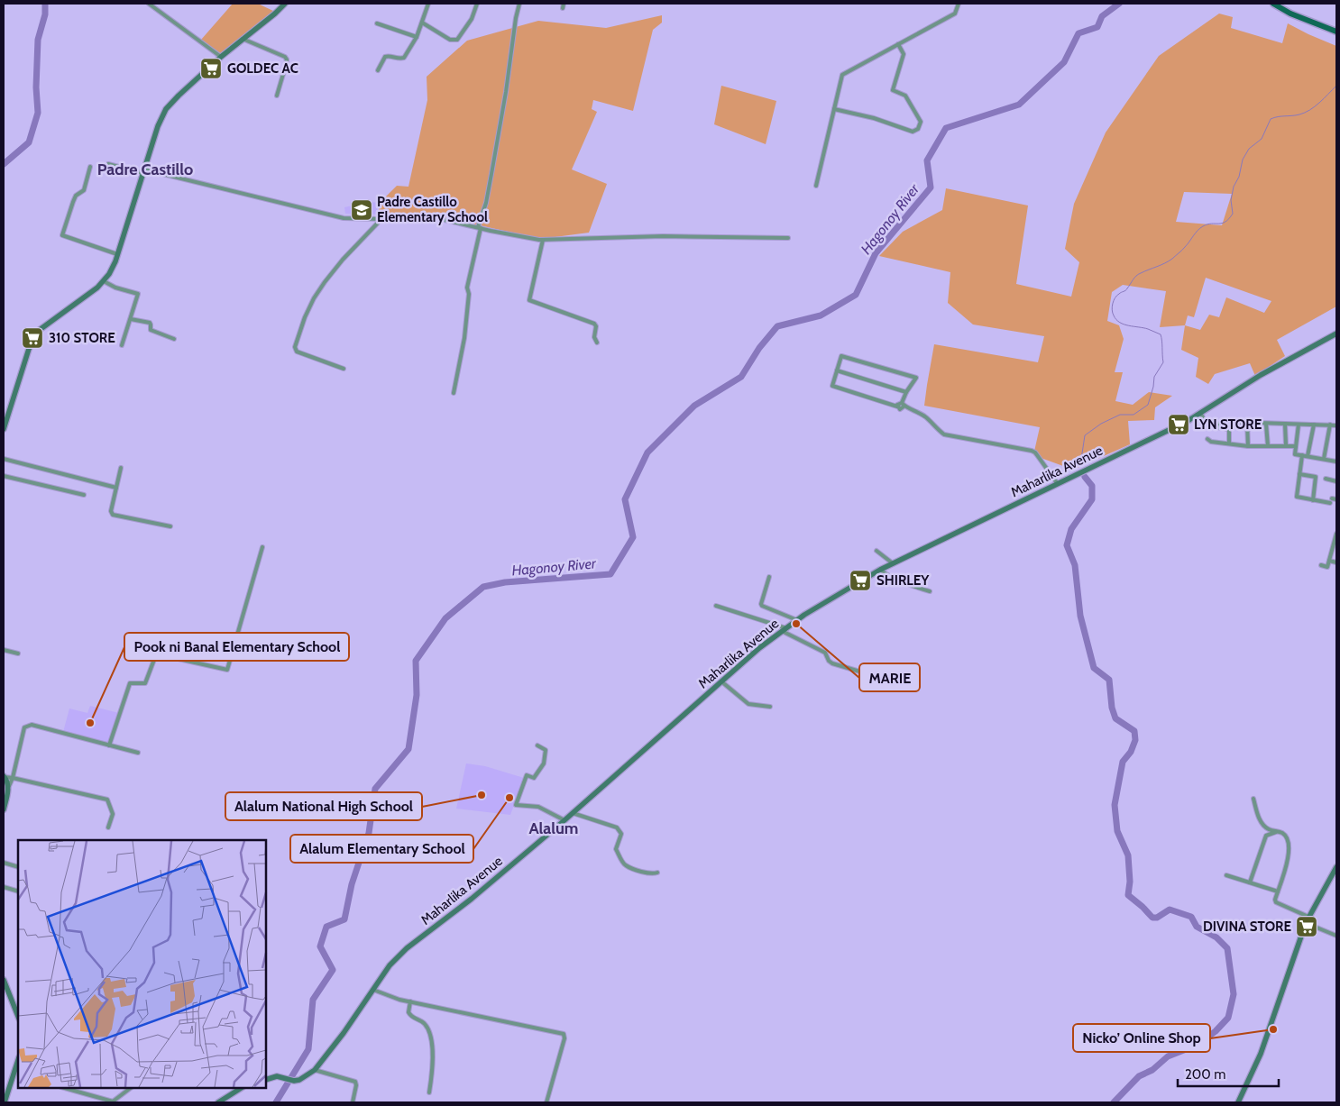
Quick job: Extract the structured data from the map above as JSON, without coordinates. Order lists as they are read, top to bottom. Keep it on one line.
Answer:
{"streets":{"main road":["Maharlika Avenue"]},"districts":["Padre Castillo","Alalum"],"water":["Hagonoy River"],"places":{"supermarket":["GOLDEC AC","310 STORE","LYN STORE","SHIRLEY","DIVINA STORE"],"school or university":["Padre Castillo Elementary School"],"other":["MARIE","Pook ni Banal Elementary School","Alalum National High School","Alalum Elementary School","Nicko’ Online Shop"]},"scale_bar":"200 m"}
